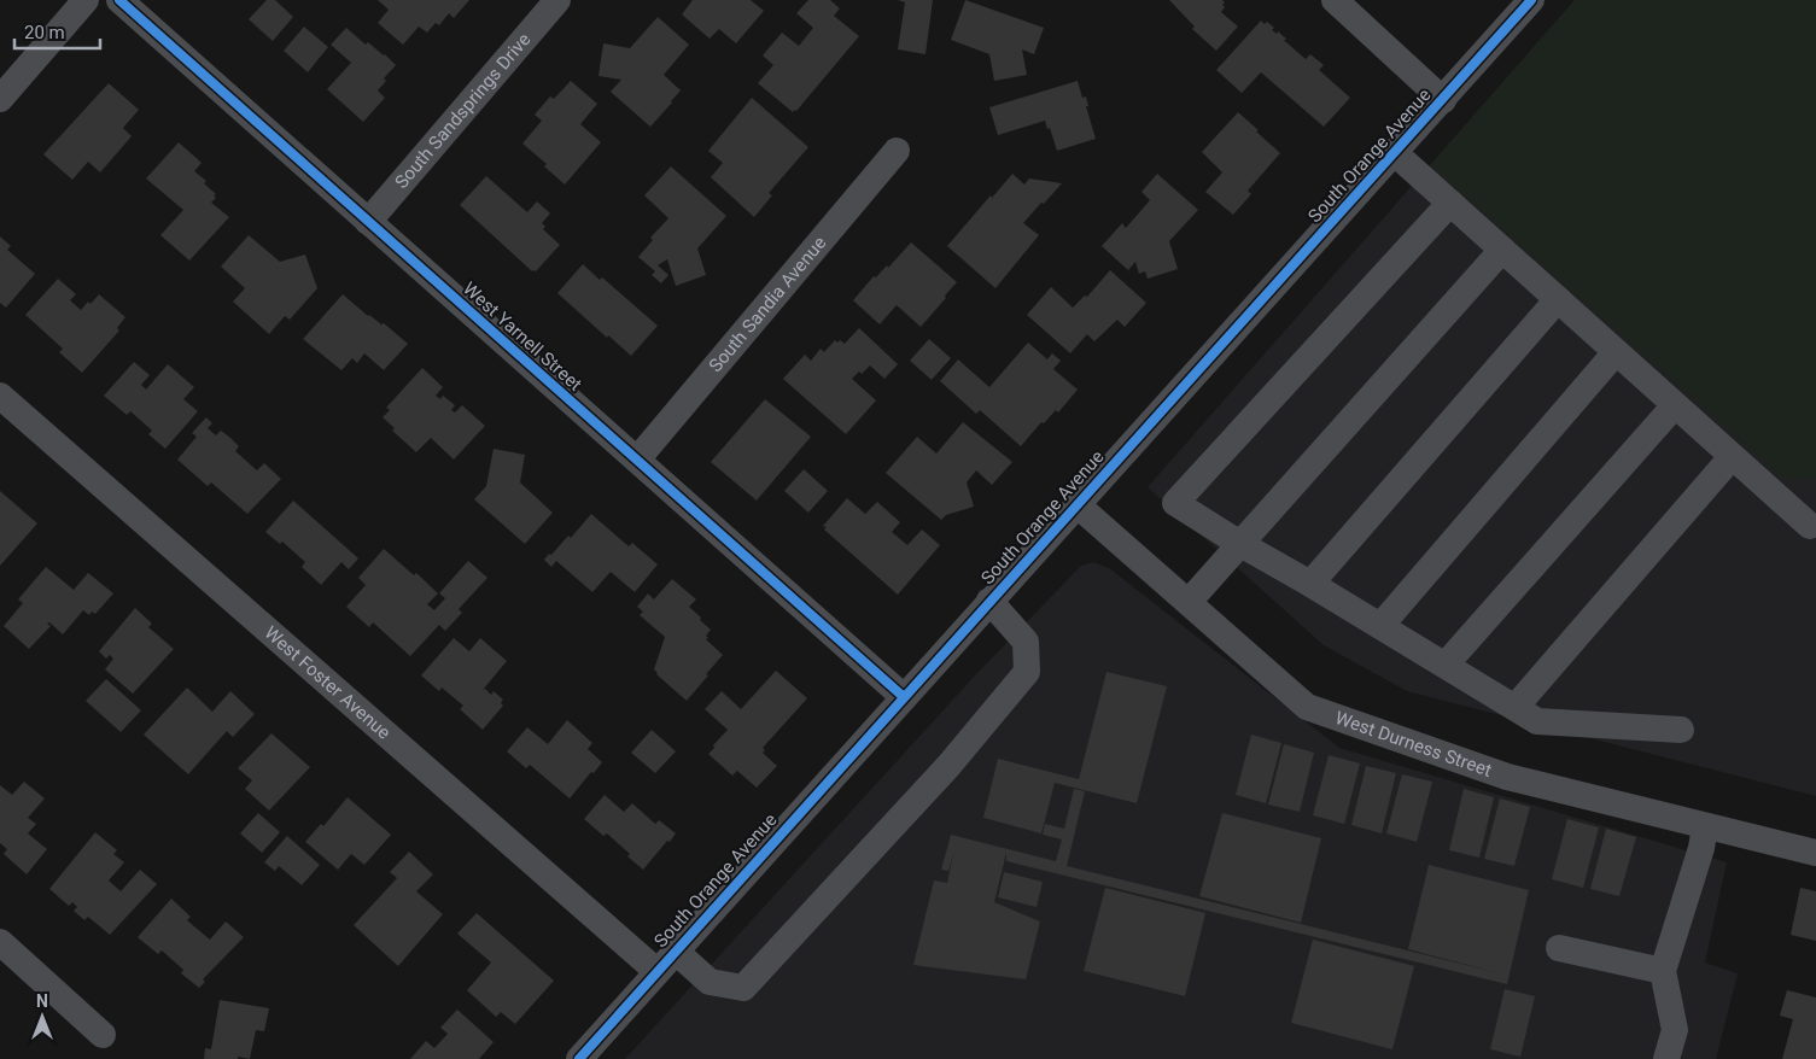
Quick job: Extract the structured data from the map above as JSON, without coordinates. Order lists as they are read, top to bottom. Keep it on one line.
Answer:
{"streets":{"street":["South Sandsprings Drive","South Orange Avenue","South Sandia Avenue","West Yarnell Street","West Foster Avenue","West Durness Street"]},"crossings":[["South Sandsprings Drive","West Yarnell Street"],["South Orange Avenue","West Yarnell Street"],["South Orange Avenue","West Foster Avenue"],["South Orange Avenue","West Durness Street"],["South Sandia Avenue","West Yarnell Street"]],"scale_bar":"20 m","north":"top"}
